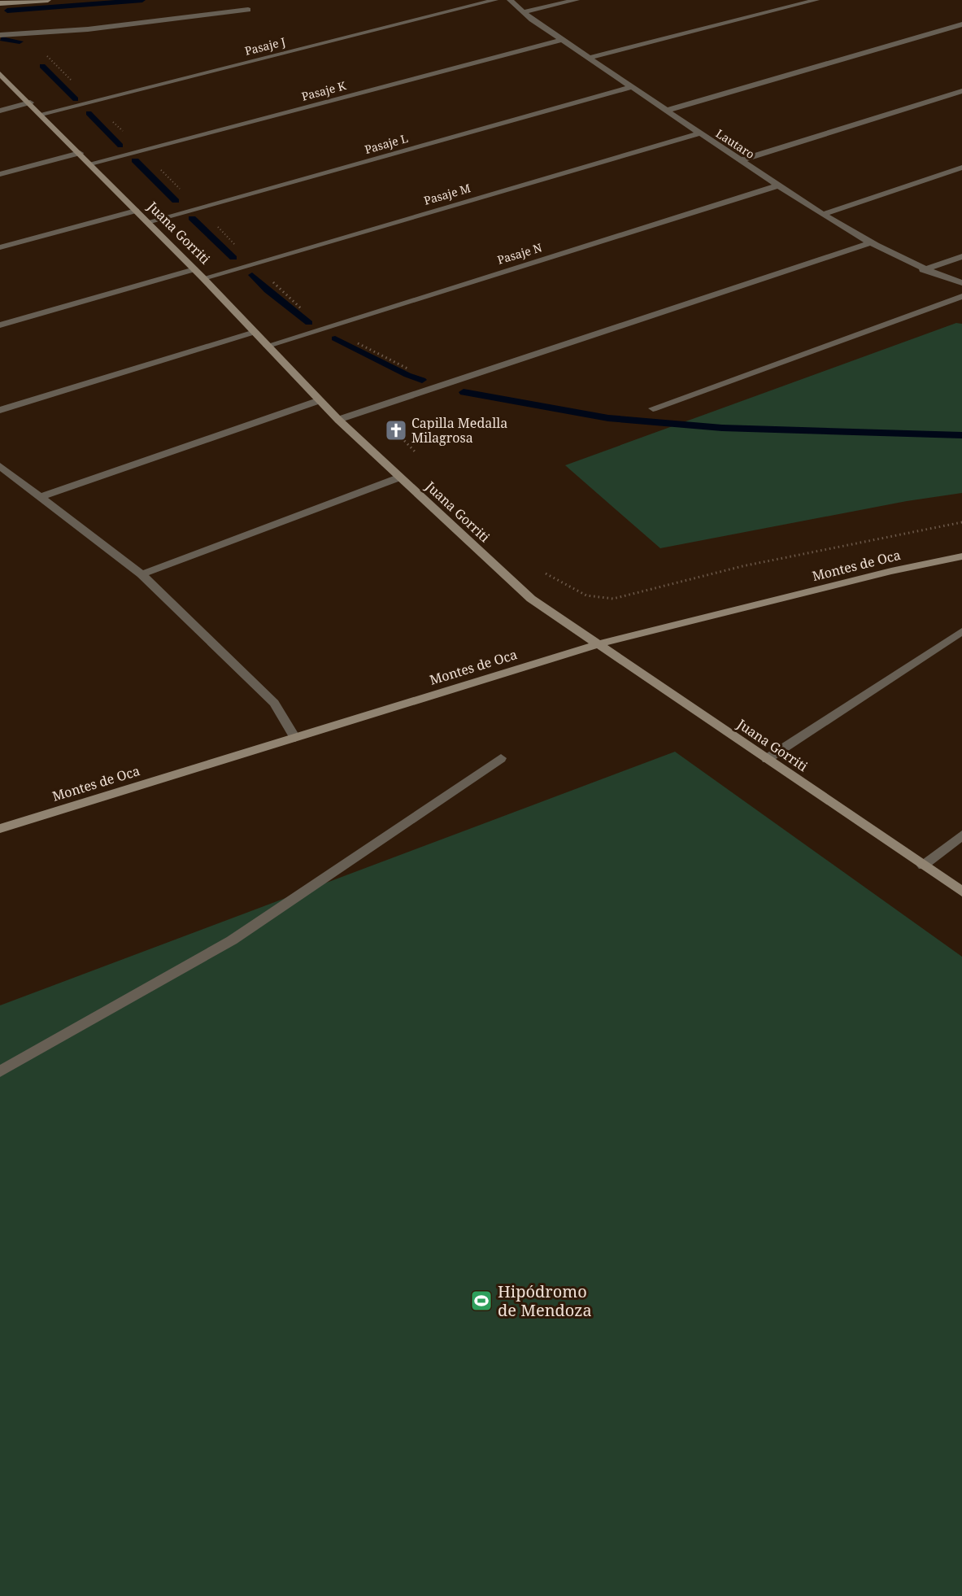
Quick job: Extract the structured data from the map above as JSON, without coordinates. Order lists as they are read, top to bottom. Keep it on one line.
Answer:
{"streets":{"street":["Pasaje J","Pasaje K","Pasaje L","Lautaro","Pasaje M","Juana Gorriti","Pasaje N","Montes de Oca"]},"crossings":[["Pasaje J","Juana Gorriti"],["Pasaje K","Lautaro"],["Pasaje K","Juana Gorriti"],["Pasaje L","Lautaro"],["Pasaje L","Juana Gorriti"],["Lautaro","Pasaje M"],["Lautaro","Pasaje N"],["Pasaje M","Juana Gorriti"],["Juana Gorriti","Pasaje N"],["Juana Gorriti","Montes de Oca"]],"places":{"church":["Capilla Medalla Milagrosa"],"sports":["Hipódromo de Mendoza"]}}
